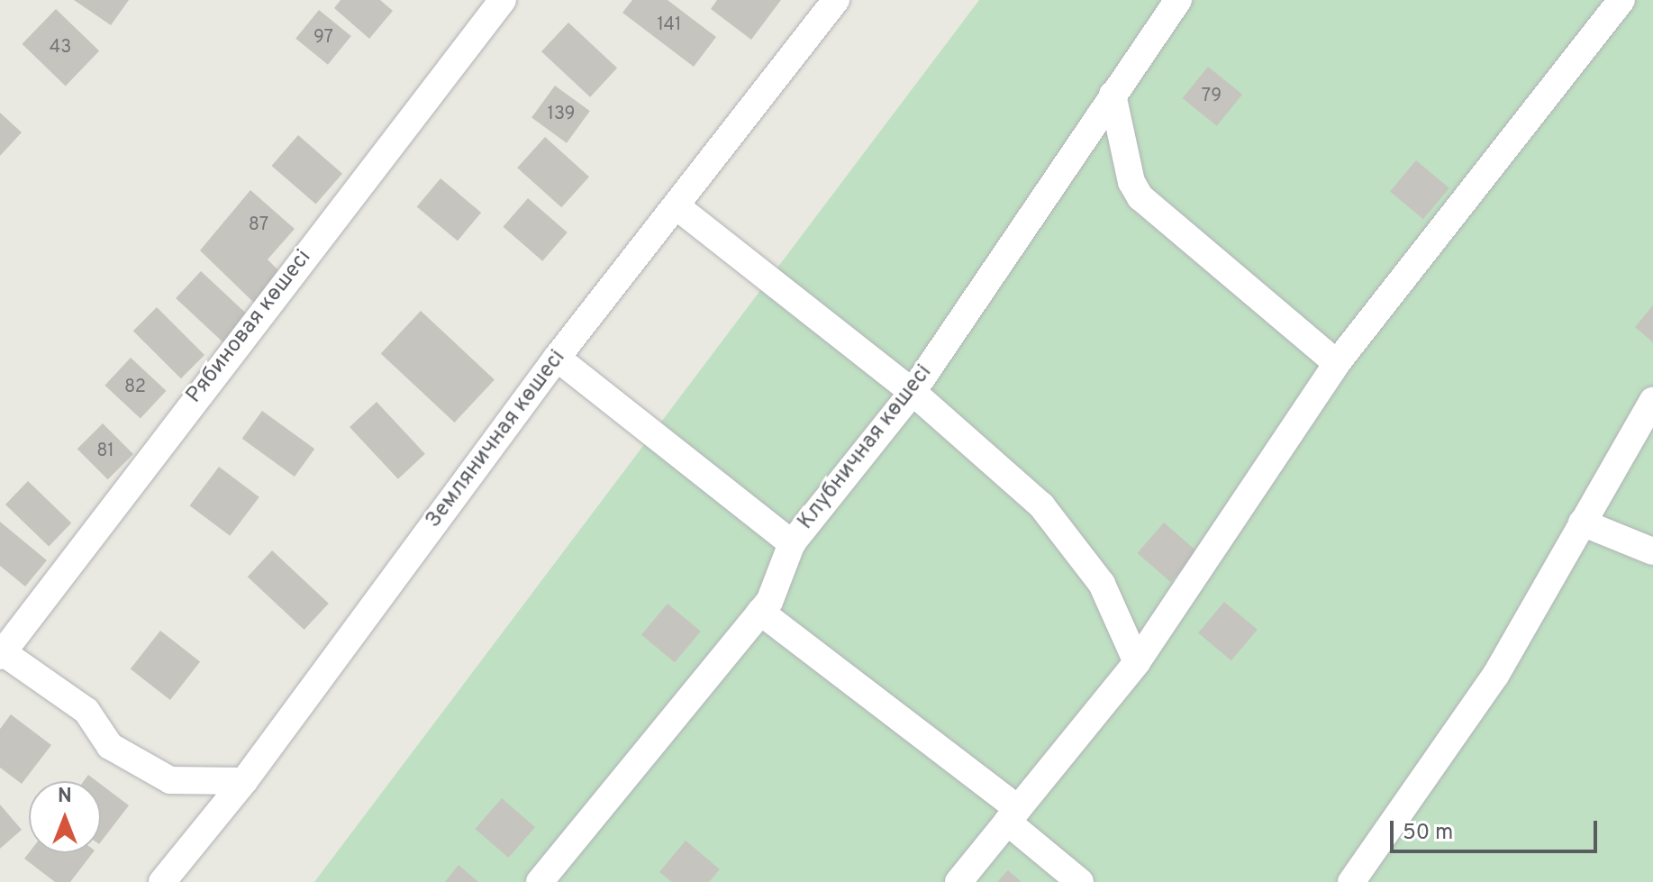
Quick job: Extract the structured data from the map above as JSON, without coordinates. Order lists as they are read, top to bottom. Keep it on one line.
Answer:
{"streets":{"street":["Рябиновая көшесі","Земляничная көшесі","Клубничная көшесі"]},"house_numbers":["141","97","43","79","139","87","82","81"],"scale_bar":"50 m","north":"top"}
